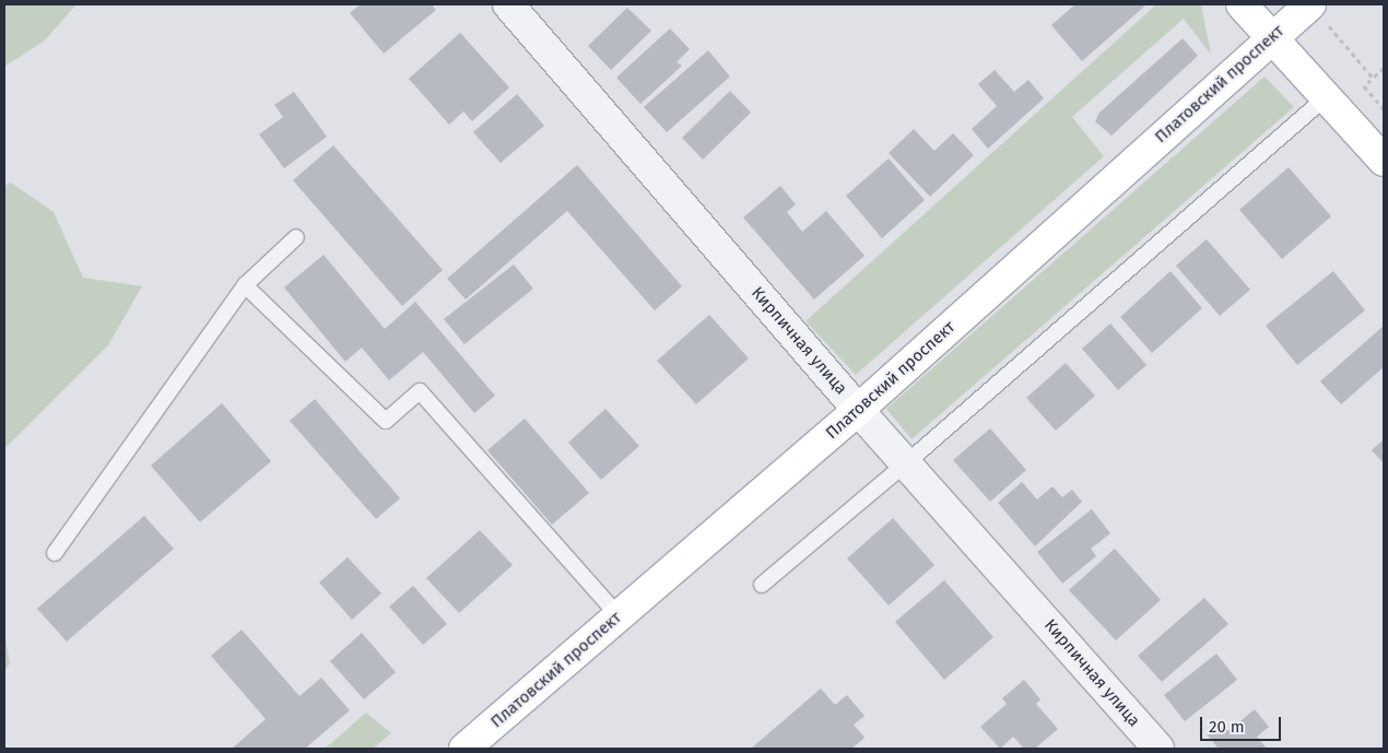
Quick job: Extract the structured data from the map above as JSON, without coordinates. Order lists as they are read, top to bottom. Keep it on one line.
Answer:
{"streets":{"main road":["Платовский проспект"],"street":["Кирпичная улица"]},"crossings":[["Платовский проспект","Кирпичная улица"]],"scale_bar":"20 m"}
